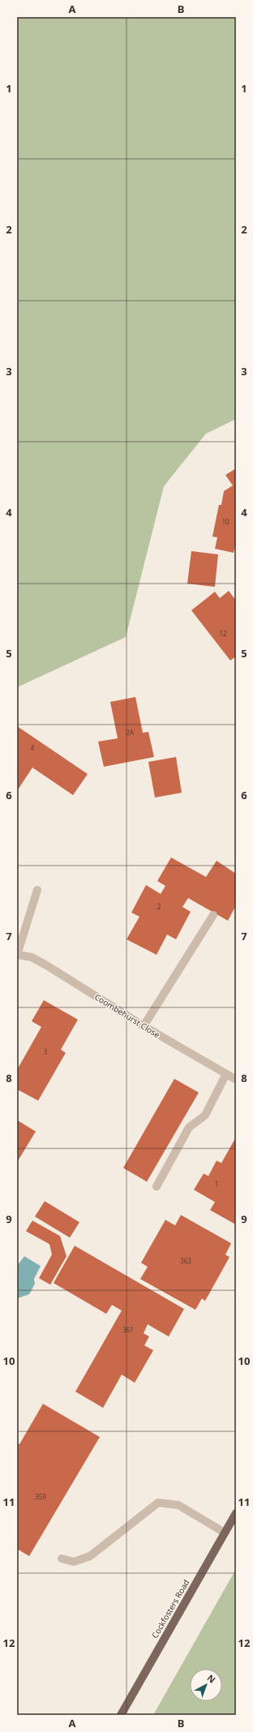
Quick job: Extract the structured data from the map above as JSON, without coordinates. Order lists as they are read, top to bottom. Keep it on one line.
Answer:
{"streets":{"main road":["Cockfosters Road"],"street":["Coombehurst Close"]},"house_numbers":["10","12","2A","4","2","3","1","363","361","359"],"north":"top right","grid":{"columns":["A","B"],"rows":["1","2","3","4","5","6","7","8","9","10","11","12"]}}
